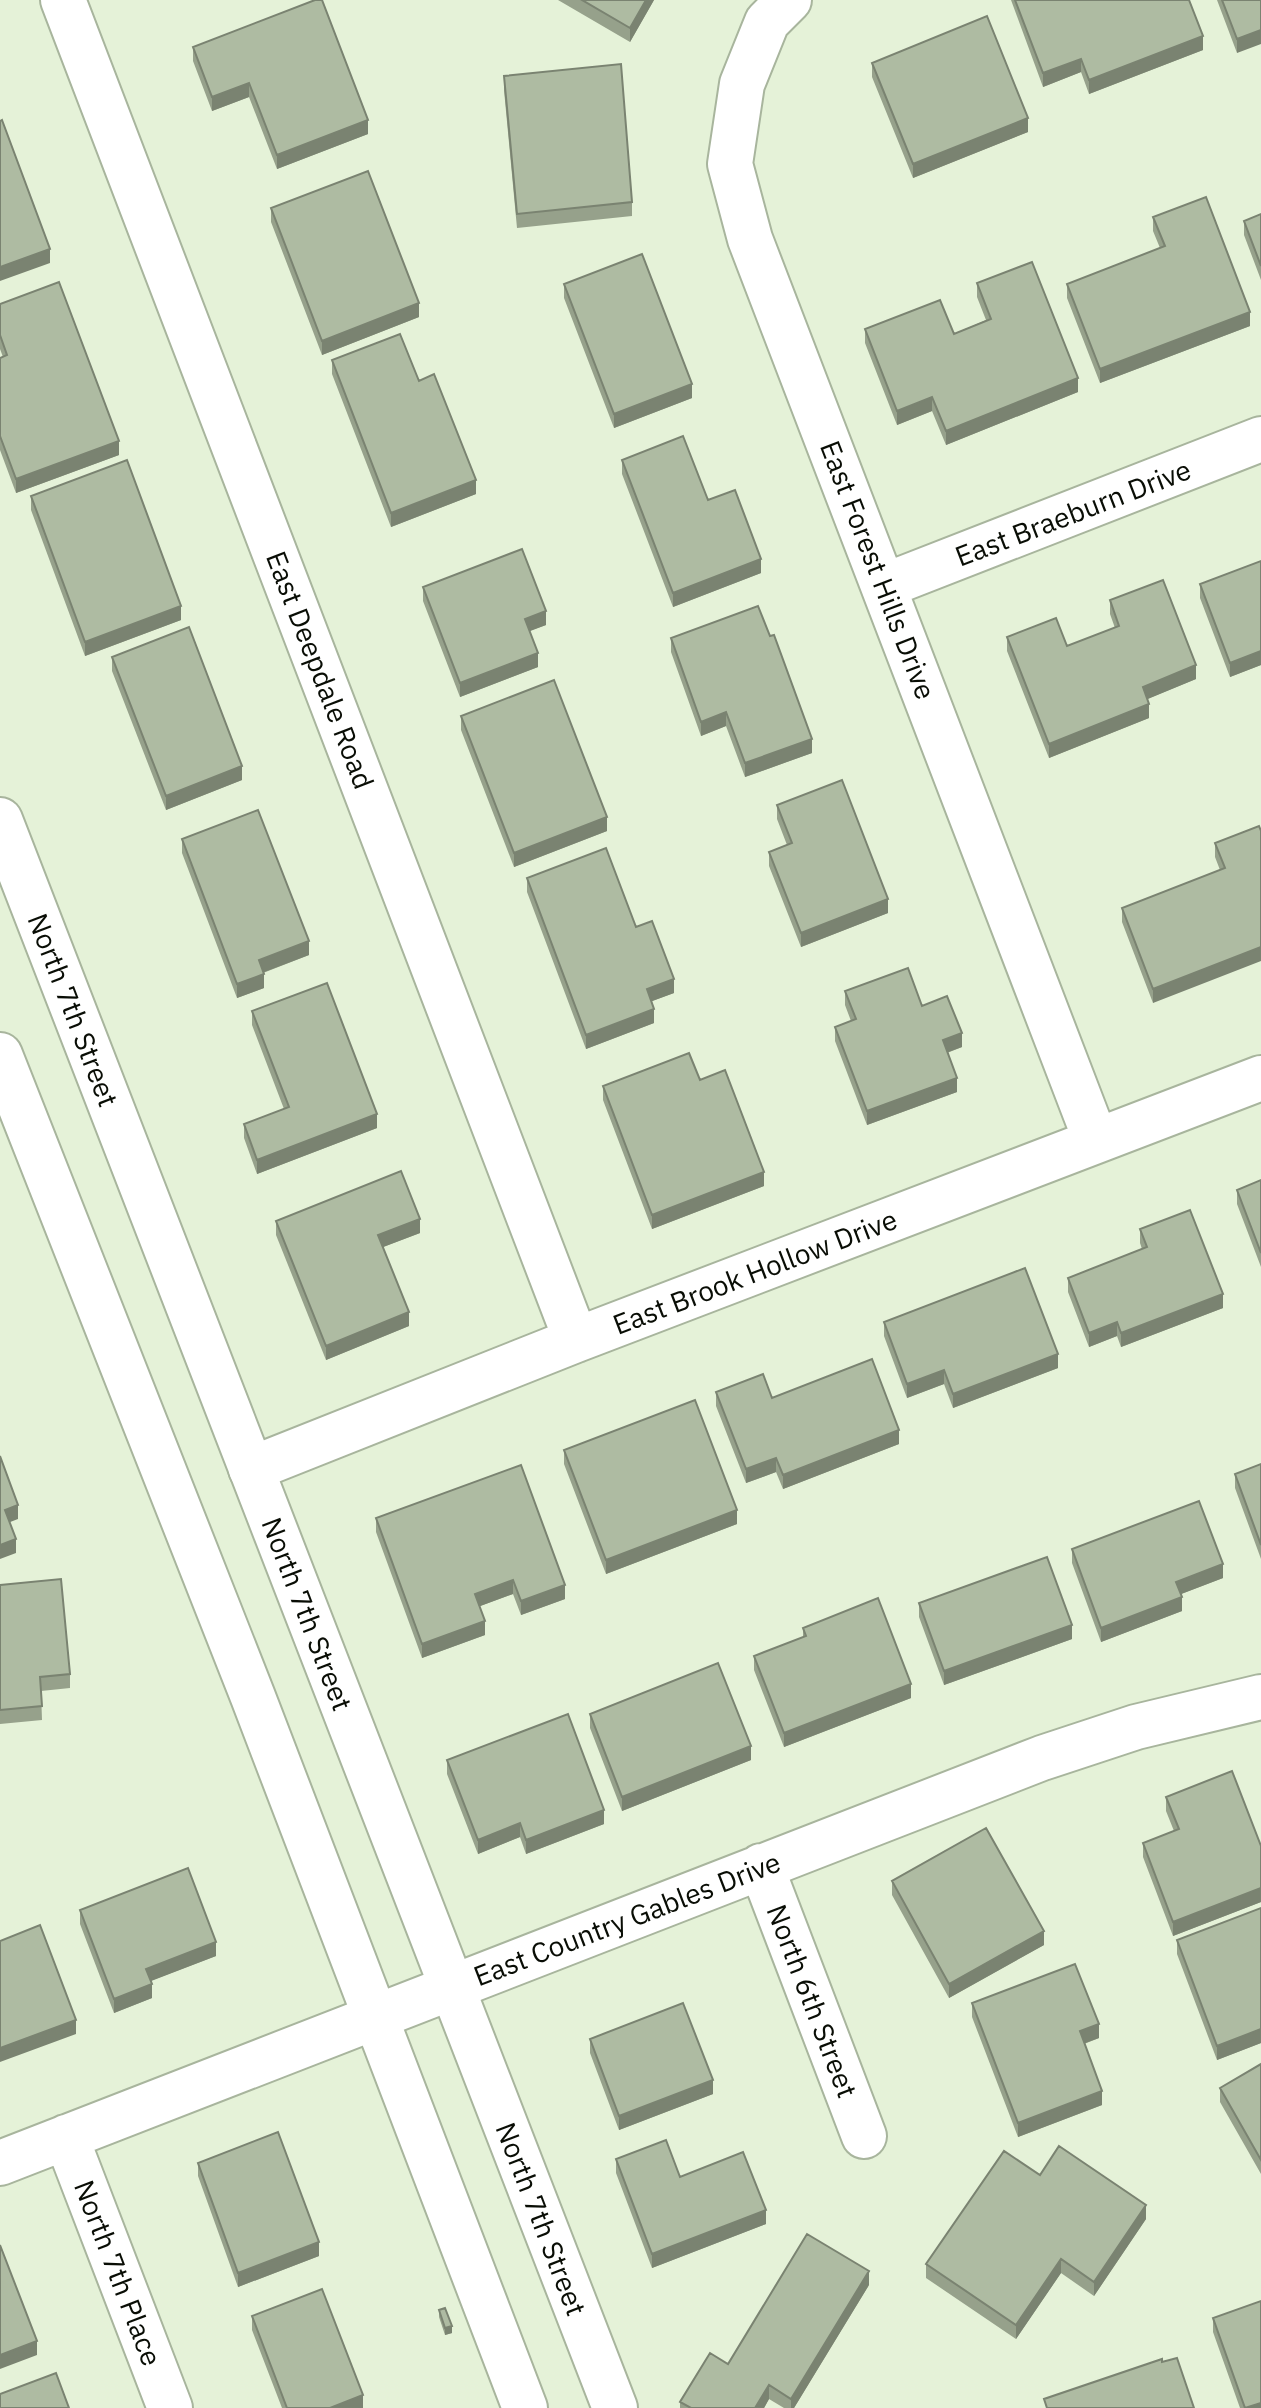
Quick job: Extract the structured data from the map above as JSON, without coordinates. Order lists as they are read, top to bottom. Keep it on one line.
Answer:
{"streets":{"street":["East Braeburn Drive","East Forest Hills Drive","East Deepdale Road","North 7th Street","East Brook Hollow Drive","East Country Gables Drive","North 6th Street","North 7th Place"]},"crossings":[["East Braeburn Drive","East Forest Hills Drive"],["East Forest Hills Drive","East Brook Hollow Drive"],["East Deepdale Road","East Brook Hollow Drive"],["North 7th Street","East Brook Hollow Drive"],["North 7th Street","East Country Gables Drive"],["East Country Gables Drive","North 6th Street"],["East Country Gables Drive","North 7th Place"]]}
